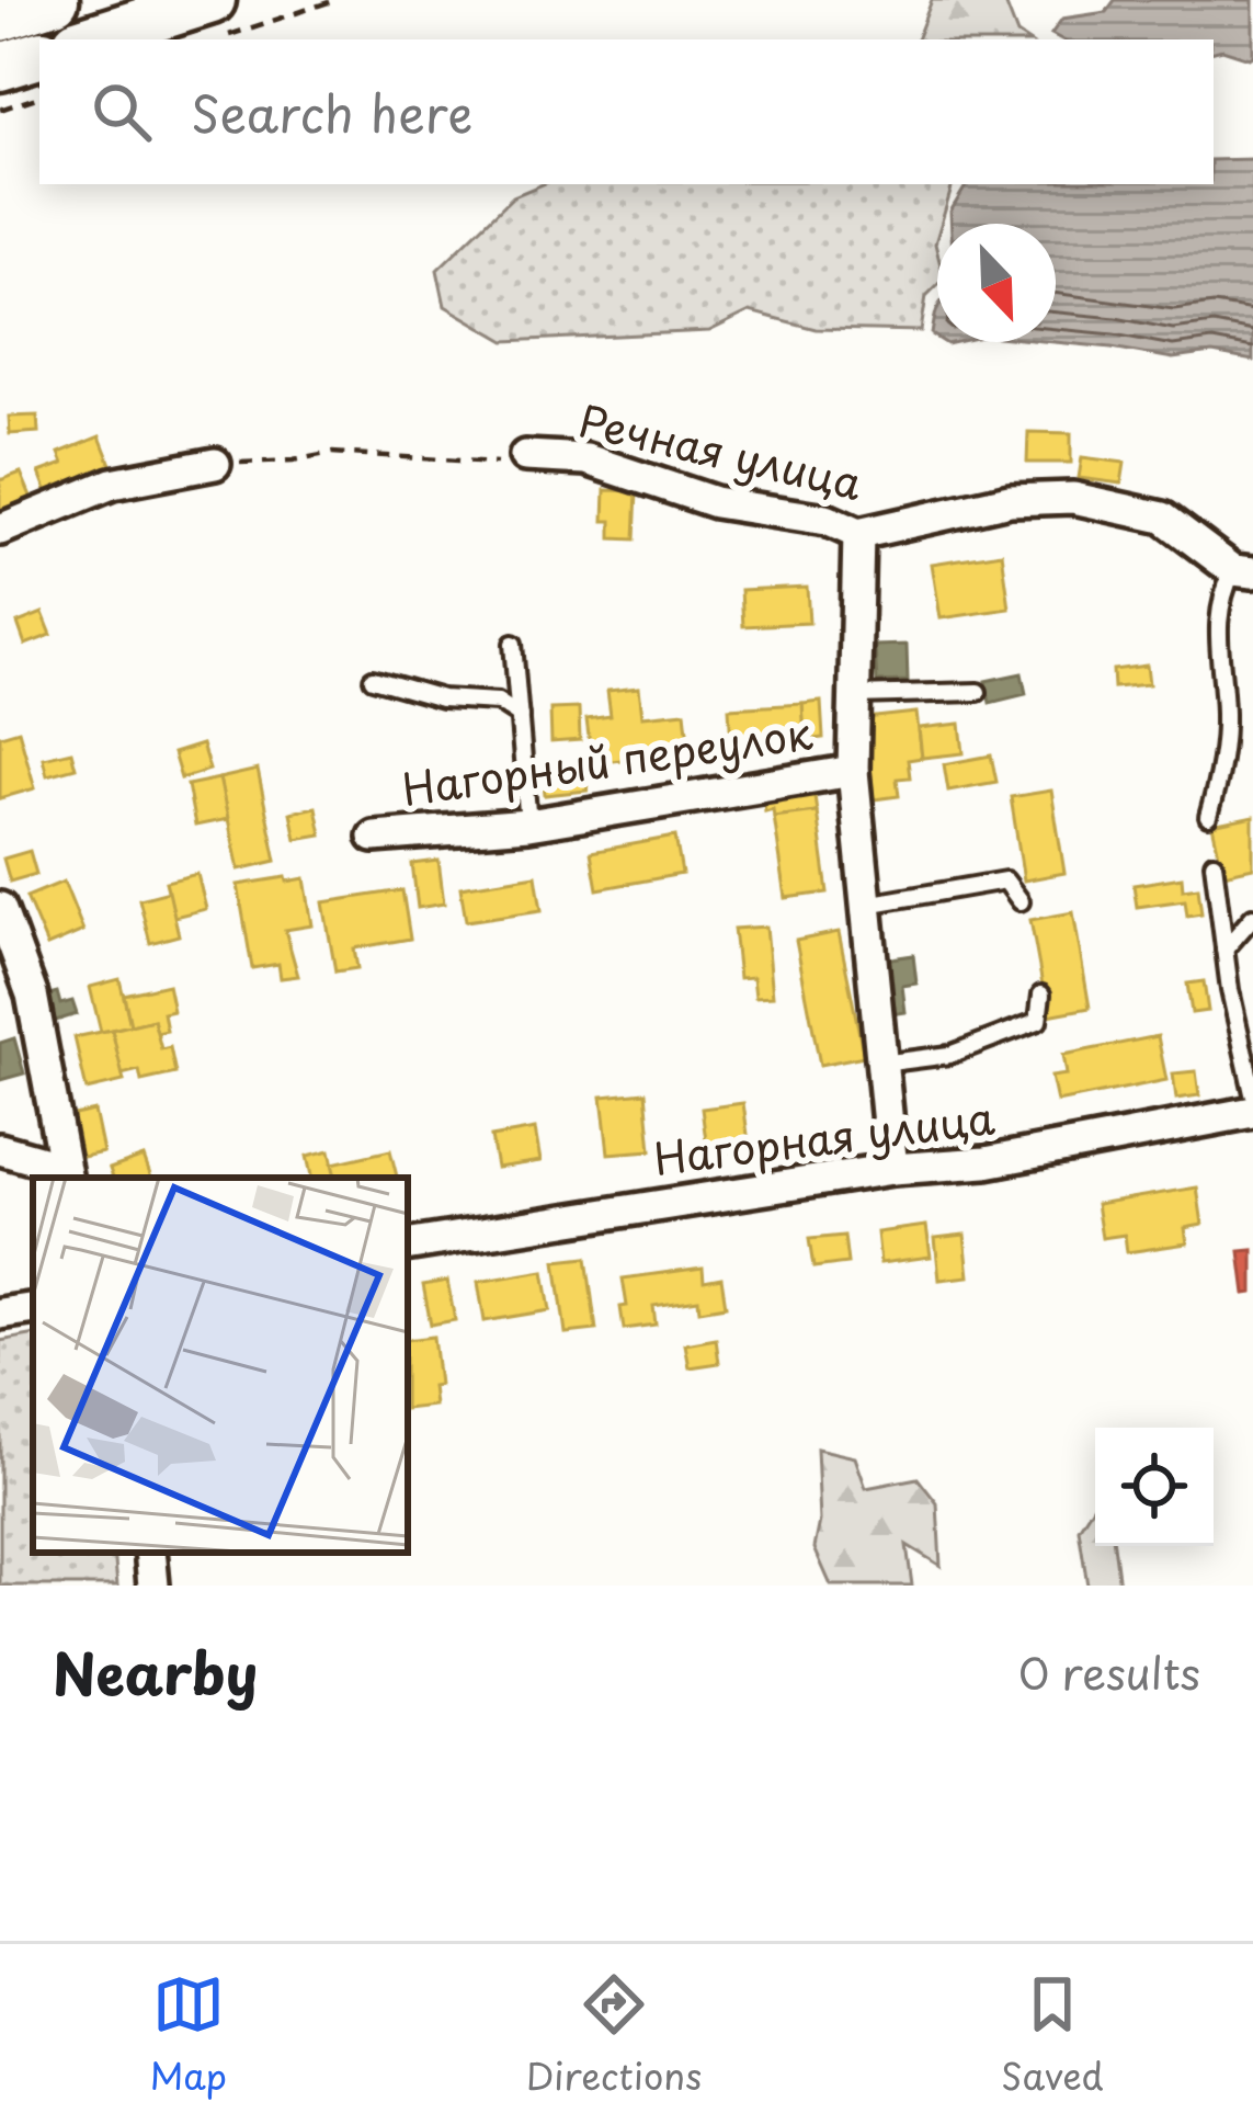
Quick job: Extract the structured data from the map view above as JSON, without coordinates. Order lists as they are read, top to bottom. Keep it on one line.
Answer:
{"streets":{"street":["Речная улица","Нагорный переулок","Нагорная улица"]},"crossings":[["Речная улица","Нагорный переулок"],["Нагорный переулок","Нагорная улица"]],"north":"bottom right","page":{"search":"Search here","heading":["Nearby","0 results"],"nav":["Map","Directions","Saved"]}}
